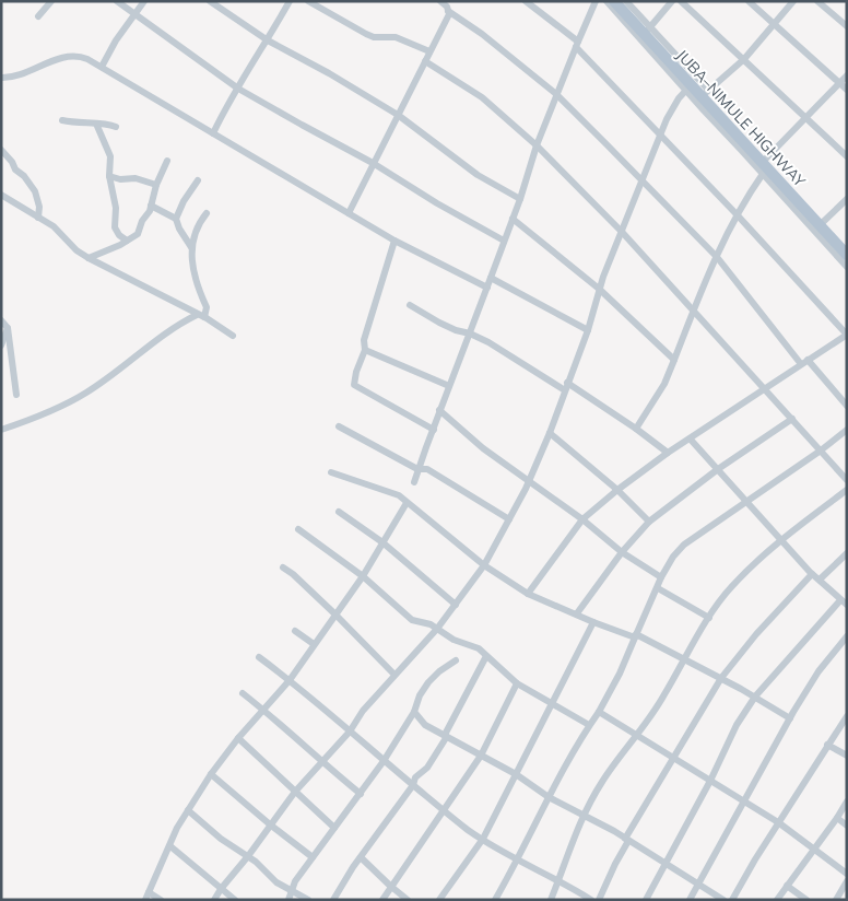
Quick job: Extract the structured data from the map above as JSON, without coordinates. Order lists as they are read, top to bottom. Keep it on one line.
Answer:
{"streets":{"main road":["JUBA–NIMULE HIGHWAY"]}}
